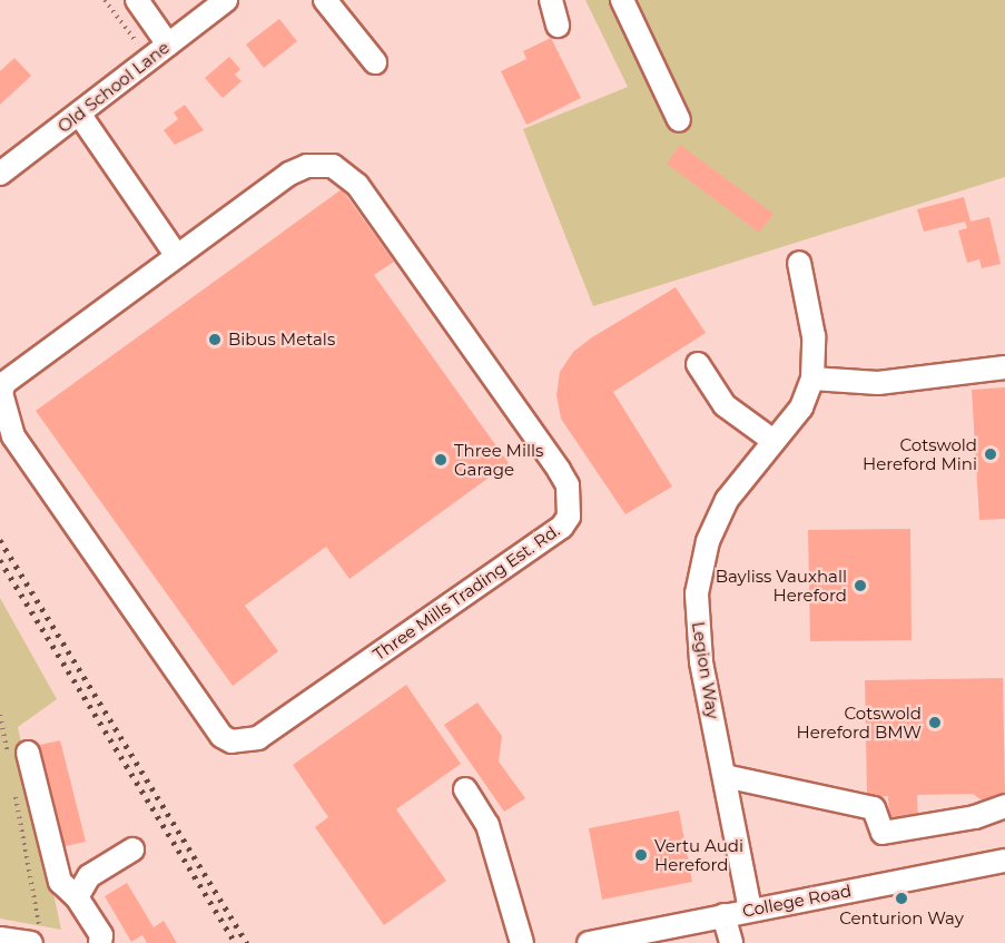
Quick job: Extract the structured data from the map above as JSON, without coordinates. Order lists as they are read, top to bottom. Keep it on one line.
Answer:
{"streets":{"street":["Old School Lane","Three Mills Trading Est. Rd.","Legion Way","College Road"]},"crossings":[["Legion Way","College Road"]],"places":["Bibus Metals","Cotswold Hereford Mini","Three Mills Garage","Bayliss Vauxhall Hereford","Cotswold Hereford BMW","Vertu Audi Hereford","Centurion Way"]}
